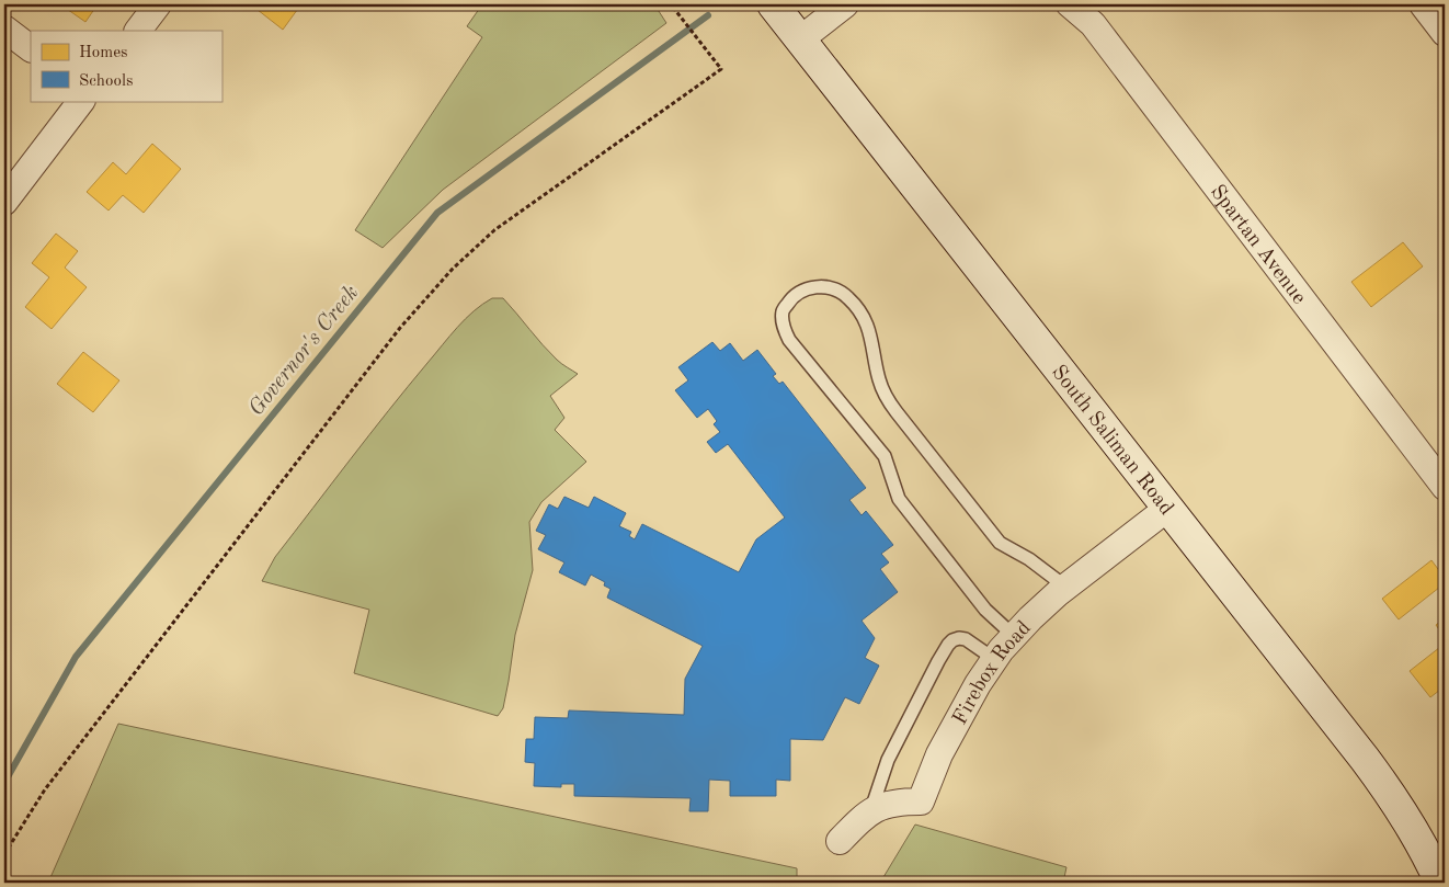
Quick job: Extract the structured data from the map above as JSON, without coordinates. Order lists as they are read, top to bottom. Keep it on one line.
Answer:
{"streets":{"main road":["South Saliman Road"],"street":["Spartan Avenue","Firebox Road"]},"crossings":[["South Saliman Road","Firebox Road"]],"water":["Governor's Creek"],"legend":["Homes","Schools"]}
